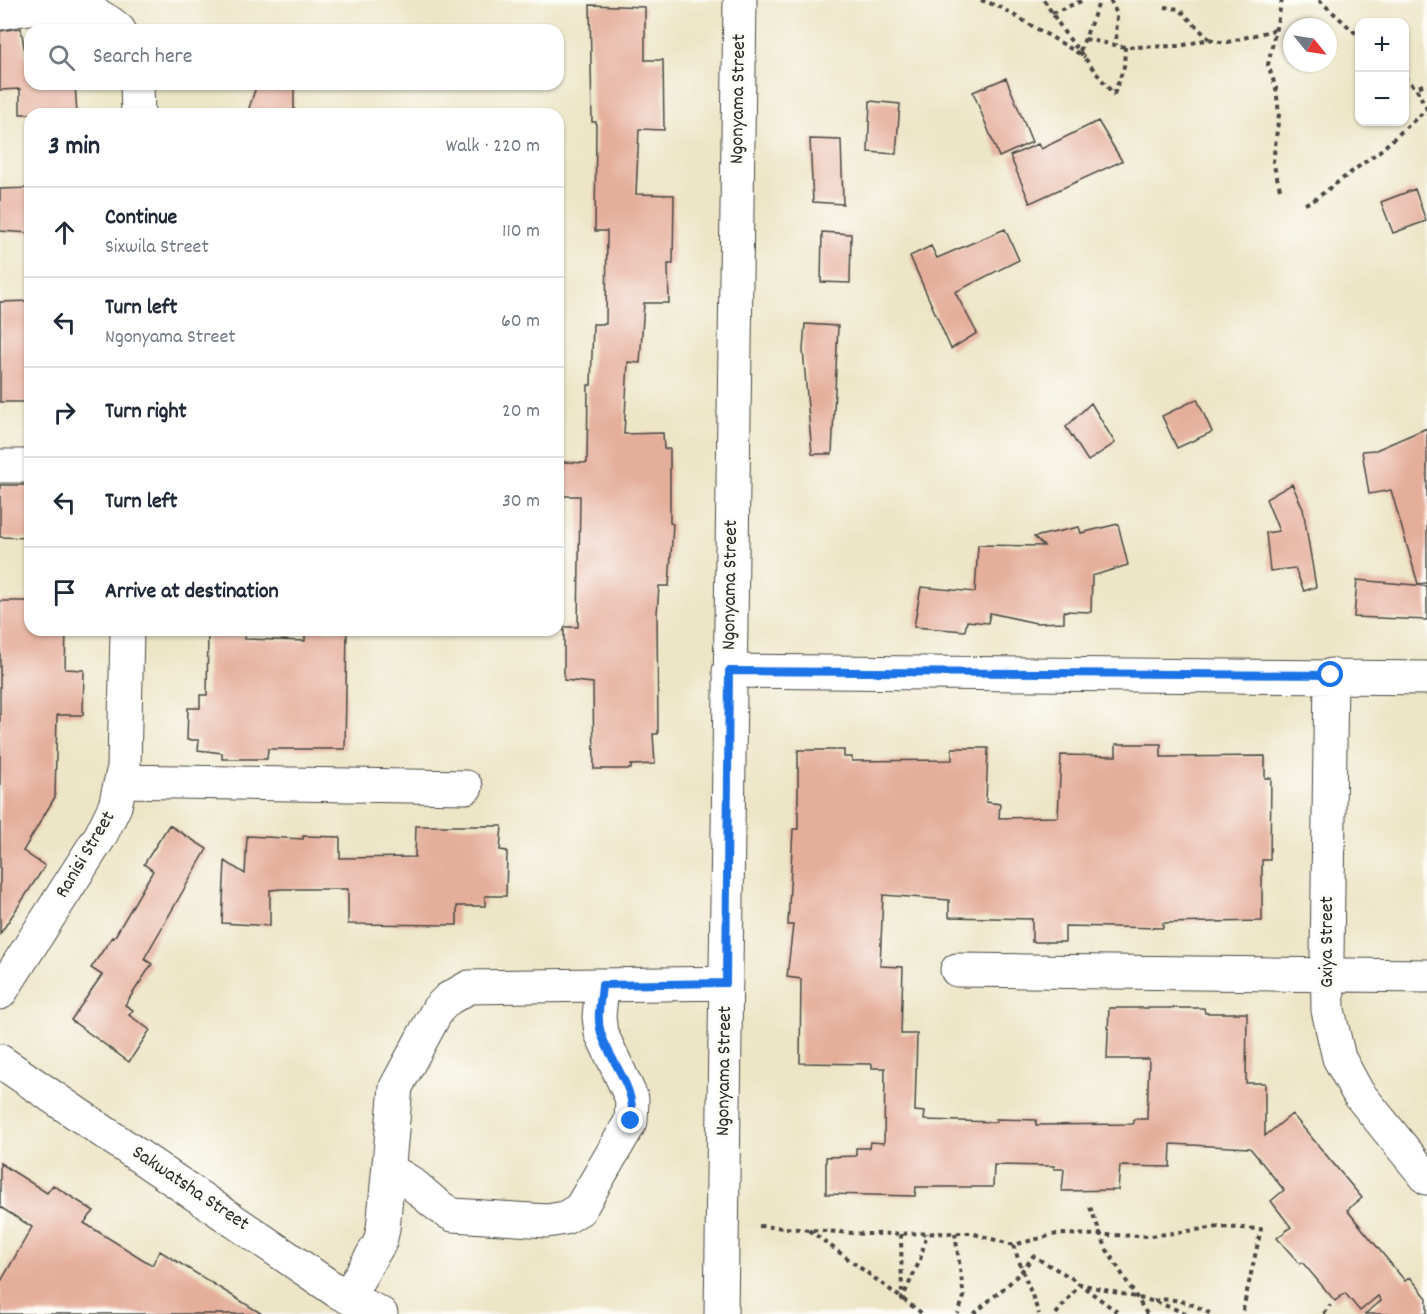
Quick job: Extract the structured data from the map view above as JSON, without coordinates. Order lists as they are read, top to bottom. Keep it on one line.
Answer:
{"streets":{"street":["Ngonyama Street","Ranisi Street","Gxiya Street","Sakwatsha Street"]},"north":"bottom right","page":{"map_buttons":["+","−"],"search":"Search here","heading":["3 min","Walk · 220 m"],"list":[["Continue","Sixwila Street","110 m"],["Turn left","Ngonyama Street","60 m"],["Turn right","20 m"],["Turn left","30 m"],"Arrive at destination"]}}
